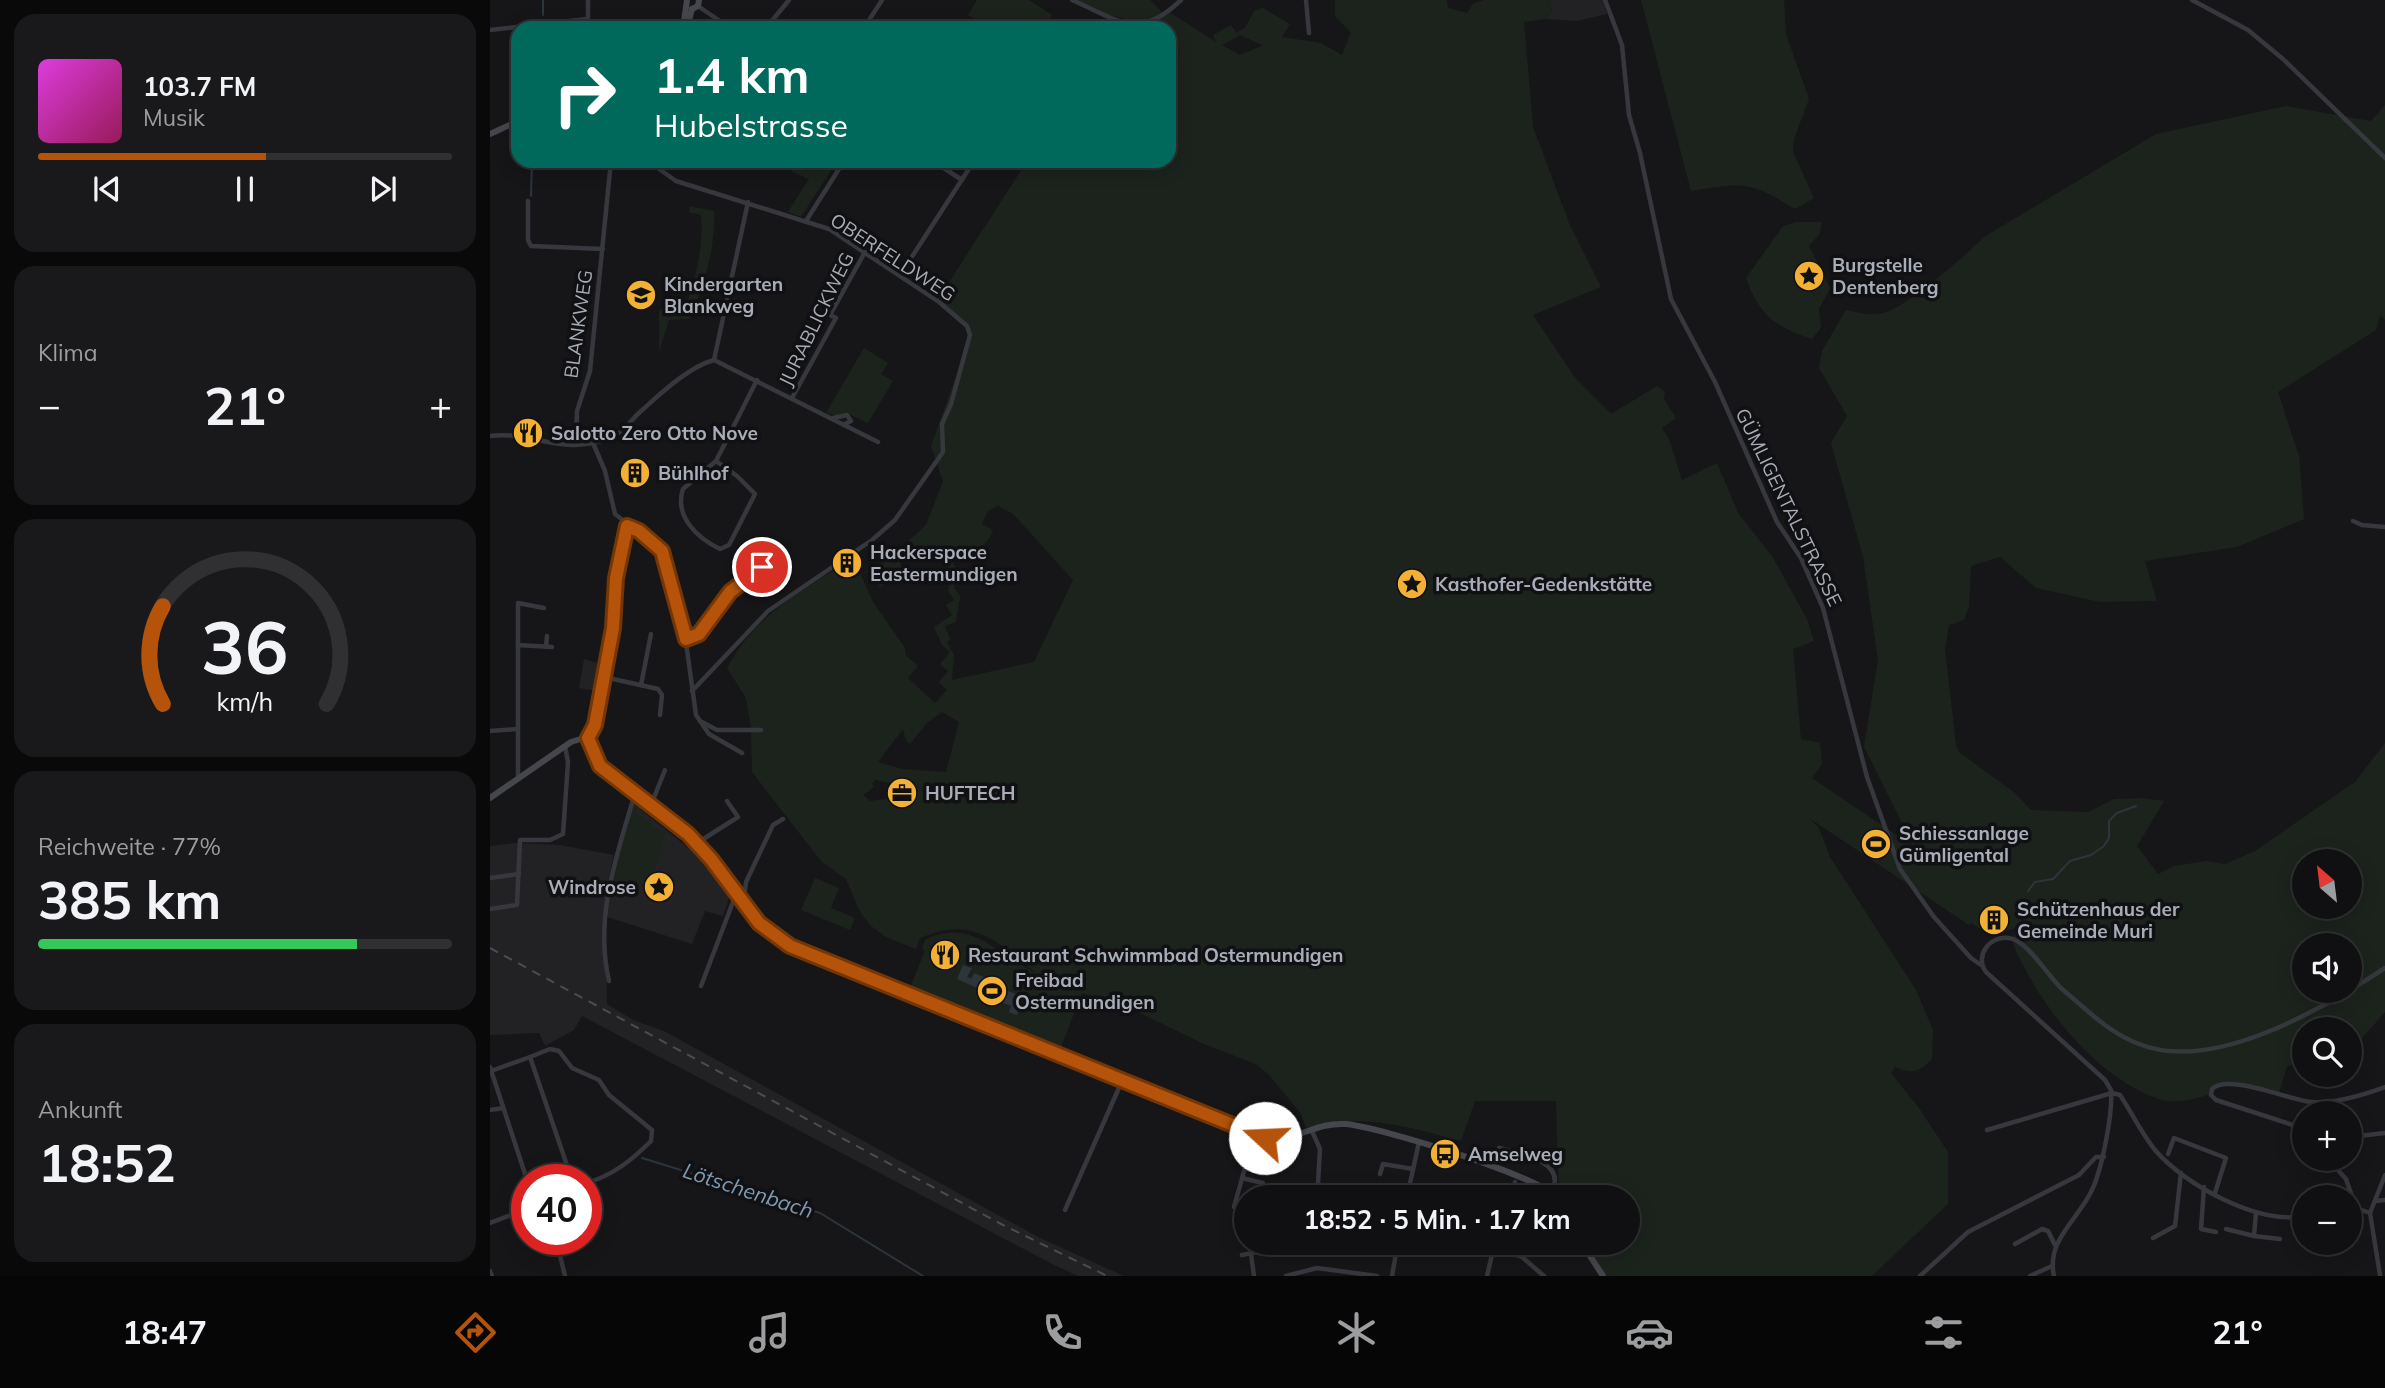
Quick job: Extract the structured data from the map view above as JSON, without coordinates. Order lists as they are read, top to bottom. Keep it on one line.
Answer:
{"streets":{"street":["OBERFELDWEG","JURABLICKWEG","BLANKWEG","GÜMLIGENTALSTRASSE"]},"crossings":[["OBERFELDWEG","JURABLICKWEG"]],"water":["Lötschenbach"],"places":{"place":["Burgstelle Dentenberg","Kasthofer-Gedenkstätte","Windrose"],"school or university":["Kindergarten Blankweg"],"restaurant":["Salotto Zero Otto Nove","Restaurant Schwimmbad Ostermundigen"],"building":["Bühlhof","Hackerspace Eastermundigen","Schützenhaus der Gemeinde Muri"],"office":["HUFTECH"],"sports":["Schiessanlage Gümligental","Freibad Ostermundigen"],"bus stop":["Amselweg"]},"north":"top left","page":{"turn":["1.4 km","Hubelstrasse"],"song":["103.7 FM","Musik"],"tile":["Klima",["Reichweite · 77%","385 km"],["Ankunft","18:52"]],"heat":["−","21°","+"],"map_buttons":["+","−"],"limit":"40","trip":"18:52 · 5 Min. · 1.7 km","tabs":["18:47","21°"],"gauge":["36","km/h"]}}
